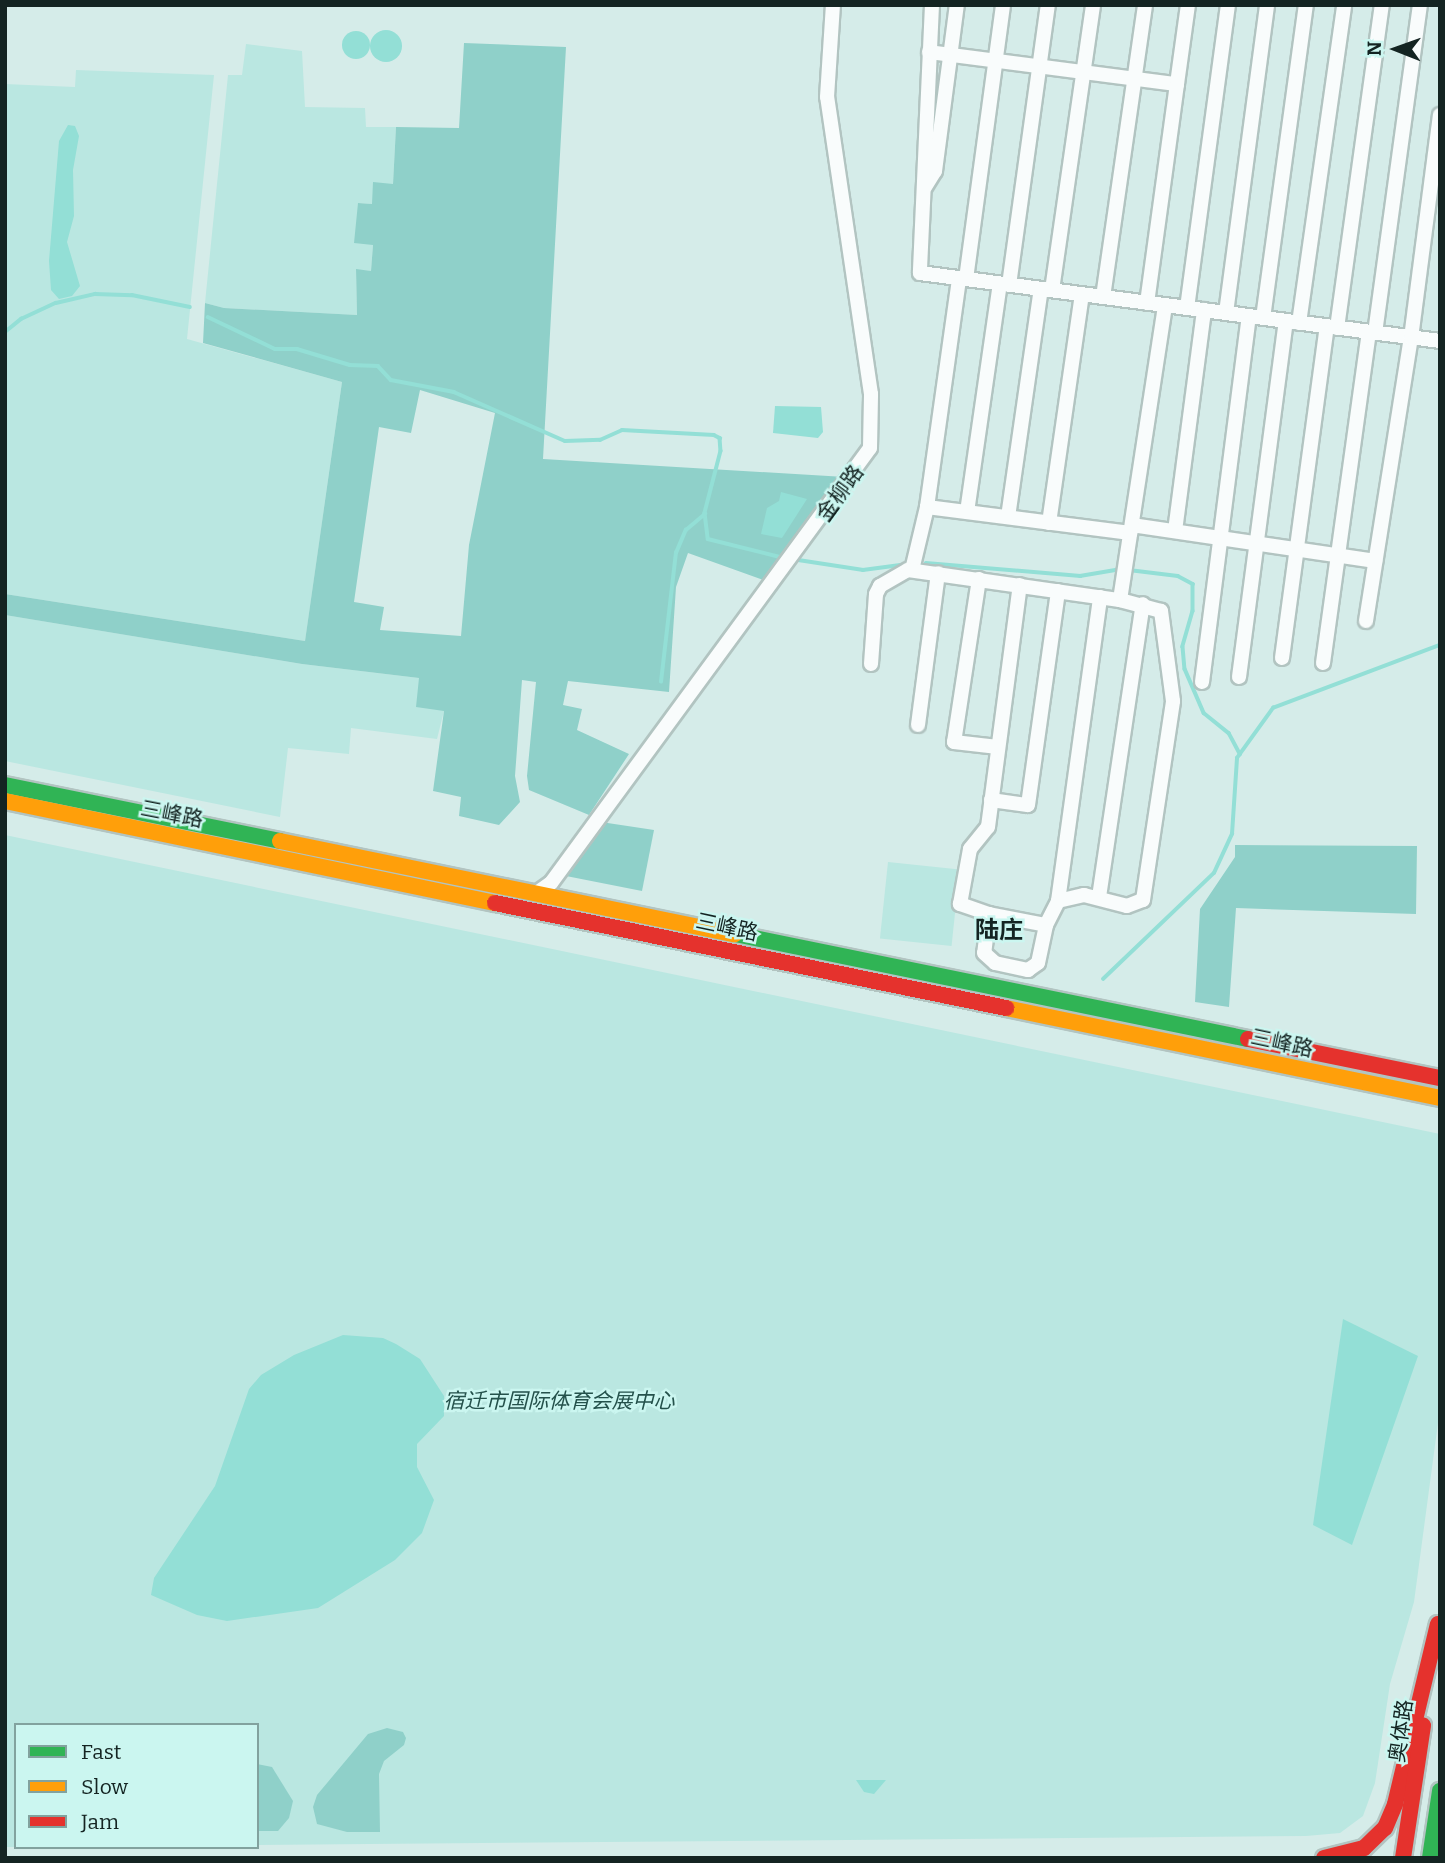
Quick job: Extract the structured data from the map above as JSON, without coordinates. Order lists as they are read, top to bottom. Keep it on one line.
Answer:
{"streets":{"main road":["三峰路","奥体路"],"street":["金柳路"]},"crossings":[["金柳路","三峰路"]],"districts":["陆庄"],"parks":["宿迁市国际体育会展中心"],"legend":["Fast","Slow","Jam"],"north":"left"}
